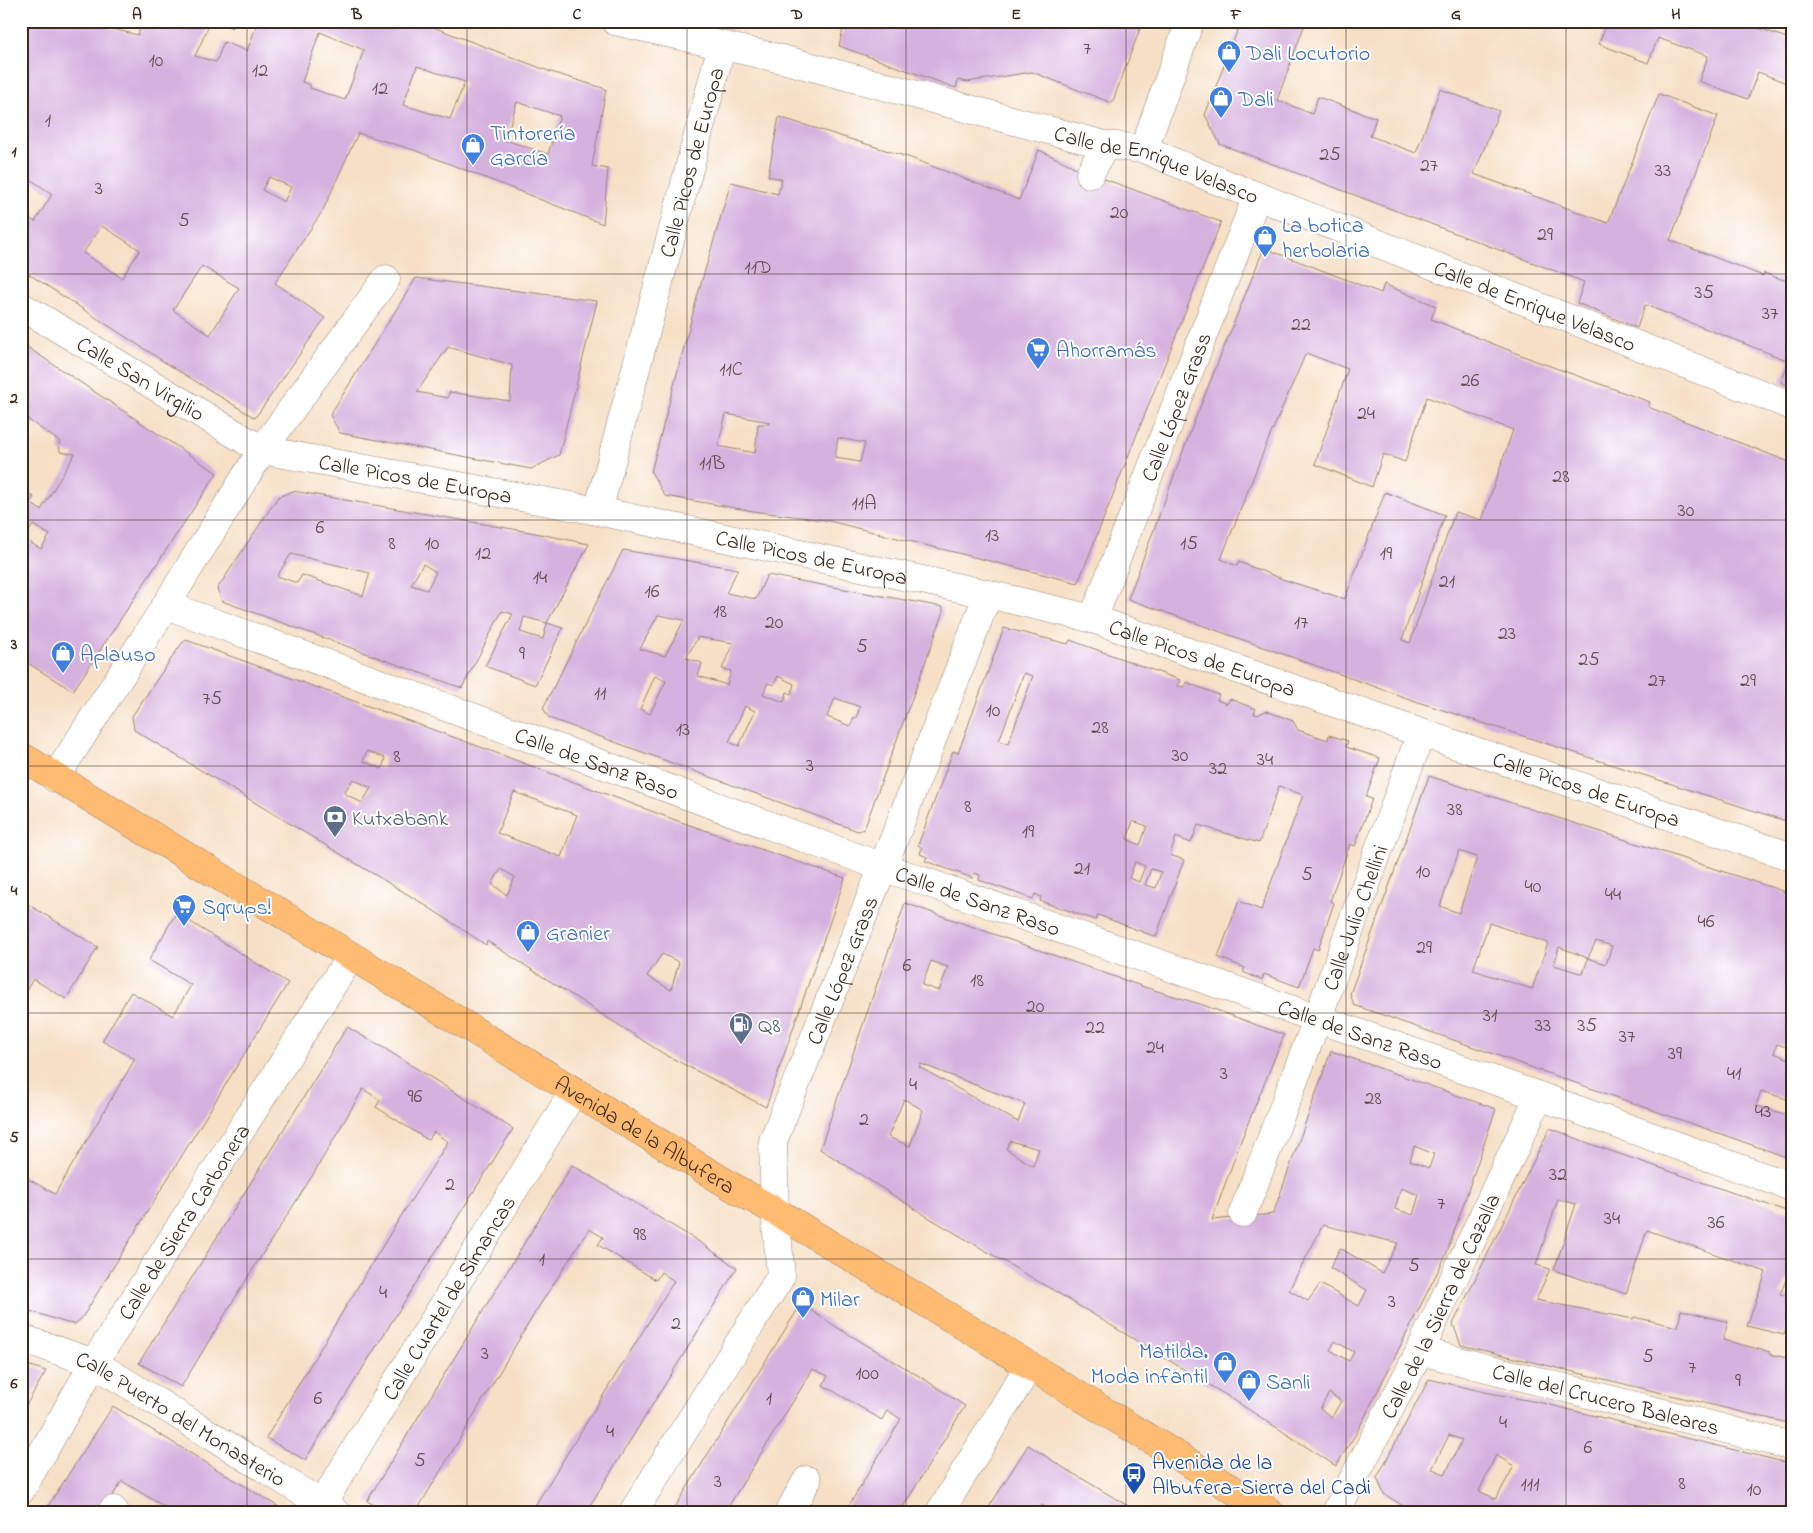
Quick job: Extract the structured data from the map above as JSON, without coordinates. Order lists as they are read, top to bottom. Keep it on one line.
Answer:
{"streets":{"main road":["Avenida de la Albufera"],"street":["Calle Picos de Europa","Calle de Enrique Velasco","Calle San Virgilio","Calle López Grass","Calle de Sanz Raso","Calle Julio Chellini","Calle de Sierra Carbonera","Calle Cuartel de Simancas","Calle de la Sierra de Cazalla","Calle del Crucero Baleares","Calle Puerto del Monasterio"]},"crossings":[["Calle Picos de Europa","Calle de Enrique Velasco"],["Calle Picos de Europa","Calle San Virgilio"],["Calle Picos de Europa","Calle López Grass"],["Calle Picos de Europa","Calle Julio Chellini"],["Calle de Enrique Velasco","Calle López Grass"],["Calle López Grass","Calle de Sanz Raso"],["Calle López Grass","Avenida de la Albufera"],["Calle de Sanz Raso","Calle Julio Chellini"],["Calle de Sanz Raso","Calle de la Sierra de Cazalla"],["Avenida de la Albufera","Calle de Sierra Carbonera"],["Avenida de la Albufera","Calle Cuartel de Simancas"],["Calle de Sierra Carbonera","Calle Puerto del Monasterio"],["Calle Cuartel de Simancas","Calle Puerto del Monasterio"],["Calle de la Sierra de Cazalla","Calle del Crucero Baleares"]],"places":{"shop":["Dali Locutorio","Dali","Tintorería García","La botica herbolaria","Aplauso","Granier","Milar","Matilda. Moda infantil","Sanli"],"supermarket":["Ahorramás","Sqrups!"],"bank":["Kutxabank"],"fuel station":["Q8"],"bus stop":["Avenida de la Albufera-Sierra del Cadi"]},"house_numbers":["7","10","12","12","1","25","27","33","3","20","5","29","11D","35","37","22","11C","26","24","11B","28","11A","30","6","13","8","10","15","12","19","14","21","16","18","20","17","23","5","9","25","27","29","11","75","10","28","13","30","8","34","3","32","8","38","19","21","10","5","40","44","46","29","6","18","20","31","33","35","22","37","24","39","3","41","4","96","28","43","2","32","2","7","34","36","98","1","5","4","3","2","3","5","7","100","9","6","1","4","4","6","5","3","8","111","10"],"grid":{"columns":["A","B","C","D","E","F","G","H"],"rows":["1","2","3","4","5","6"]}}
